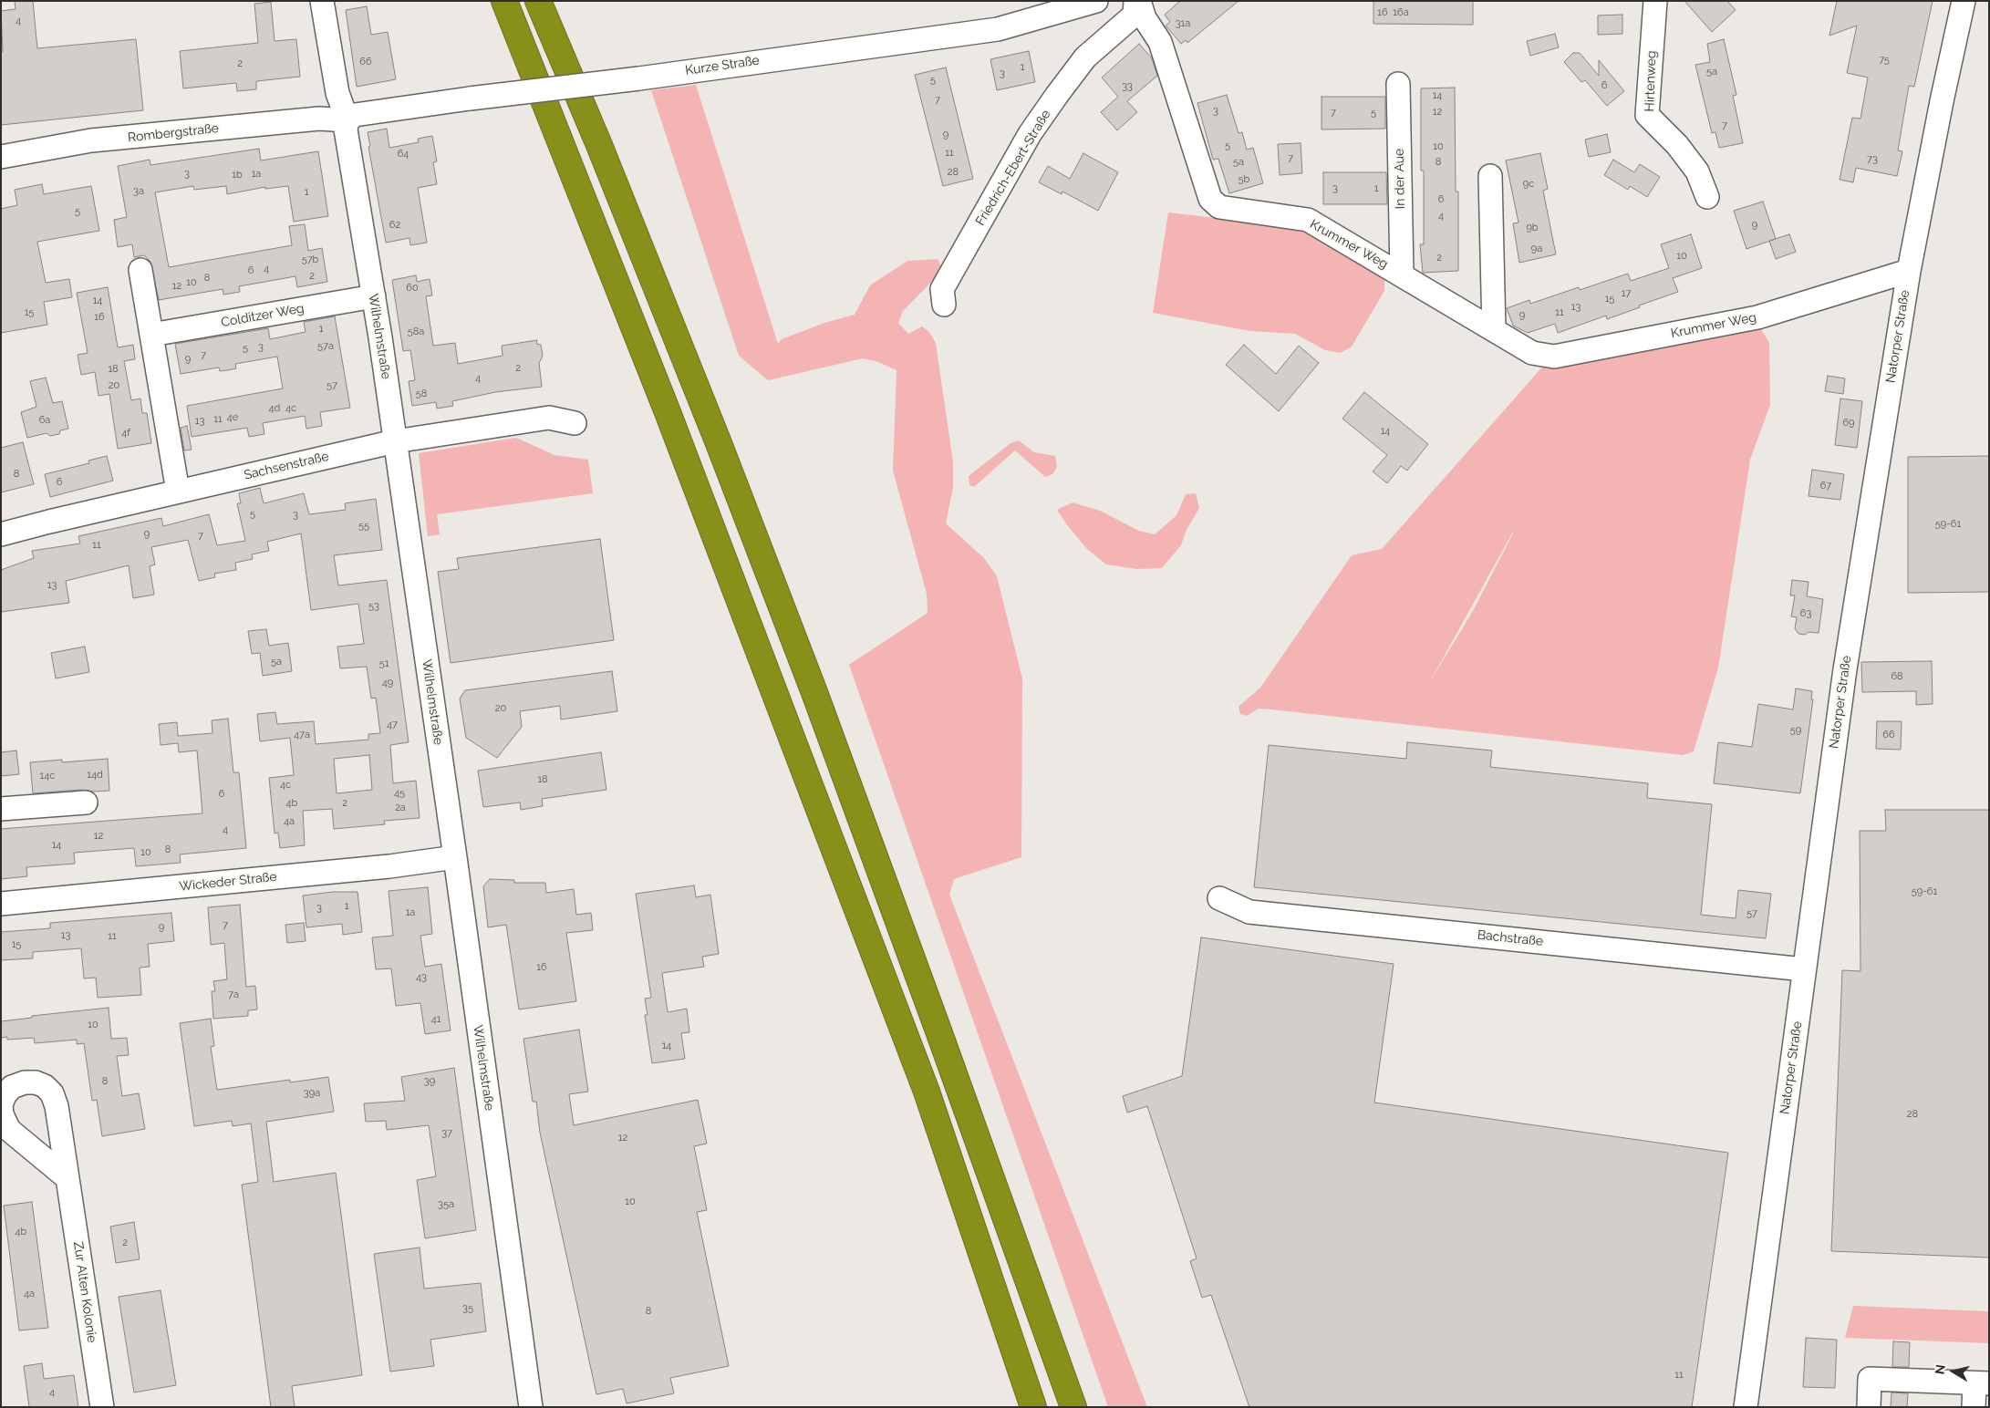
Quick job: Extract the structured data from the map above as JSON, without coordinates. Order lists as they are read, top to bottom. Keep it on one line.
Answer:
{"streets":{"street":["Kurze Straße","Hirtenweg","Rombergstraße","Friedrich-Ebert-Straße","In der Aue","Krummer Weg","Colditzer Weg","Wilhelmstraße","Natorper Straße","Sachsenstraße","Wickeder Straße","Bachstraße","Zur Alten Kolonie"]},"crossings":[["Kurze Straße","Rombergstraße"],["Kurze Straße","Wilhelmstraße"],["Rombergstraße","Wilhelmstraße"],["In der Aue","Krummer Weg"],["Krummer Weg","Natorper Straße"],["Colditzer Weg","Wilhelmstraße"],["Wilhelmstraße","Sachsenstraße"],["Wilhelmstraße","Wickeder Straße"],["Natorper Straße","Bachstraße"]],"house_numbers":["16","16a","4","31a","75","66","2","1","5a","3","5","6","33","14","7","3","12","7","5","7","9","5","10","11","64","7","73","5a","8","28","3","1a","1b","5b","9c","3","1","3a","1","6","5","4","62","9","9b","9a","10","2","57b","4","6","2","8","10","12","60","17","15","14","13","15","11","9","16","1","58a","57a","3","5","7","9","2","18","4","20","57","58","4d","4c","4e","11","6a","13","69","14","4f","8","6","67","5","3","59-61","55","9","7","11","13","53","63","5a","51","68","49","20","47","59","47a","66","14d","14c","18","4c","45","6","4b","2","2a","4a","4","12","14","8","10","59-61","1","3","1a","57","7","9","13","11","15","16","43","7a","41","10","14","8","39","39a","28","37","12","10","35a","4b","2","4a","35","8","11","4"],"north":"left"}
